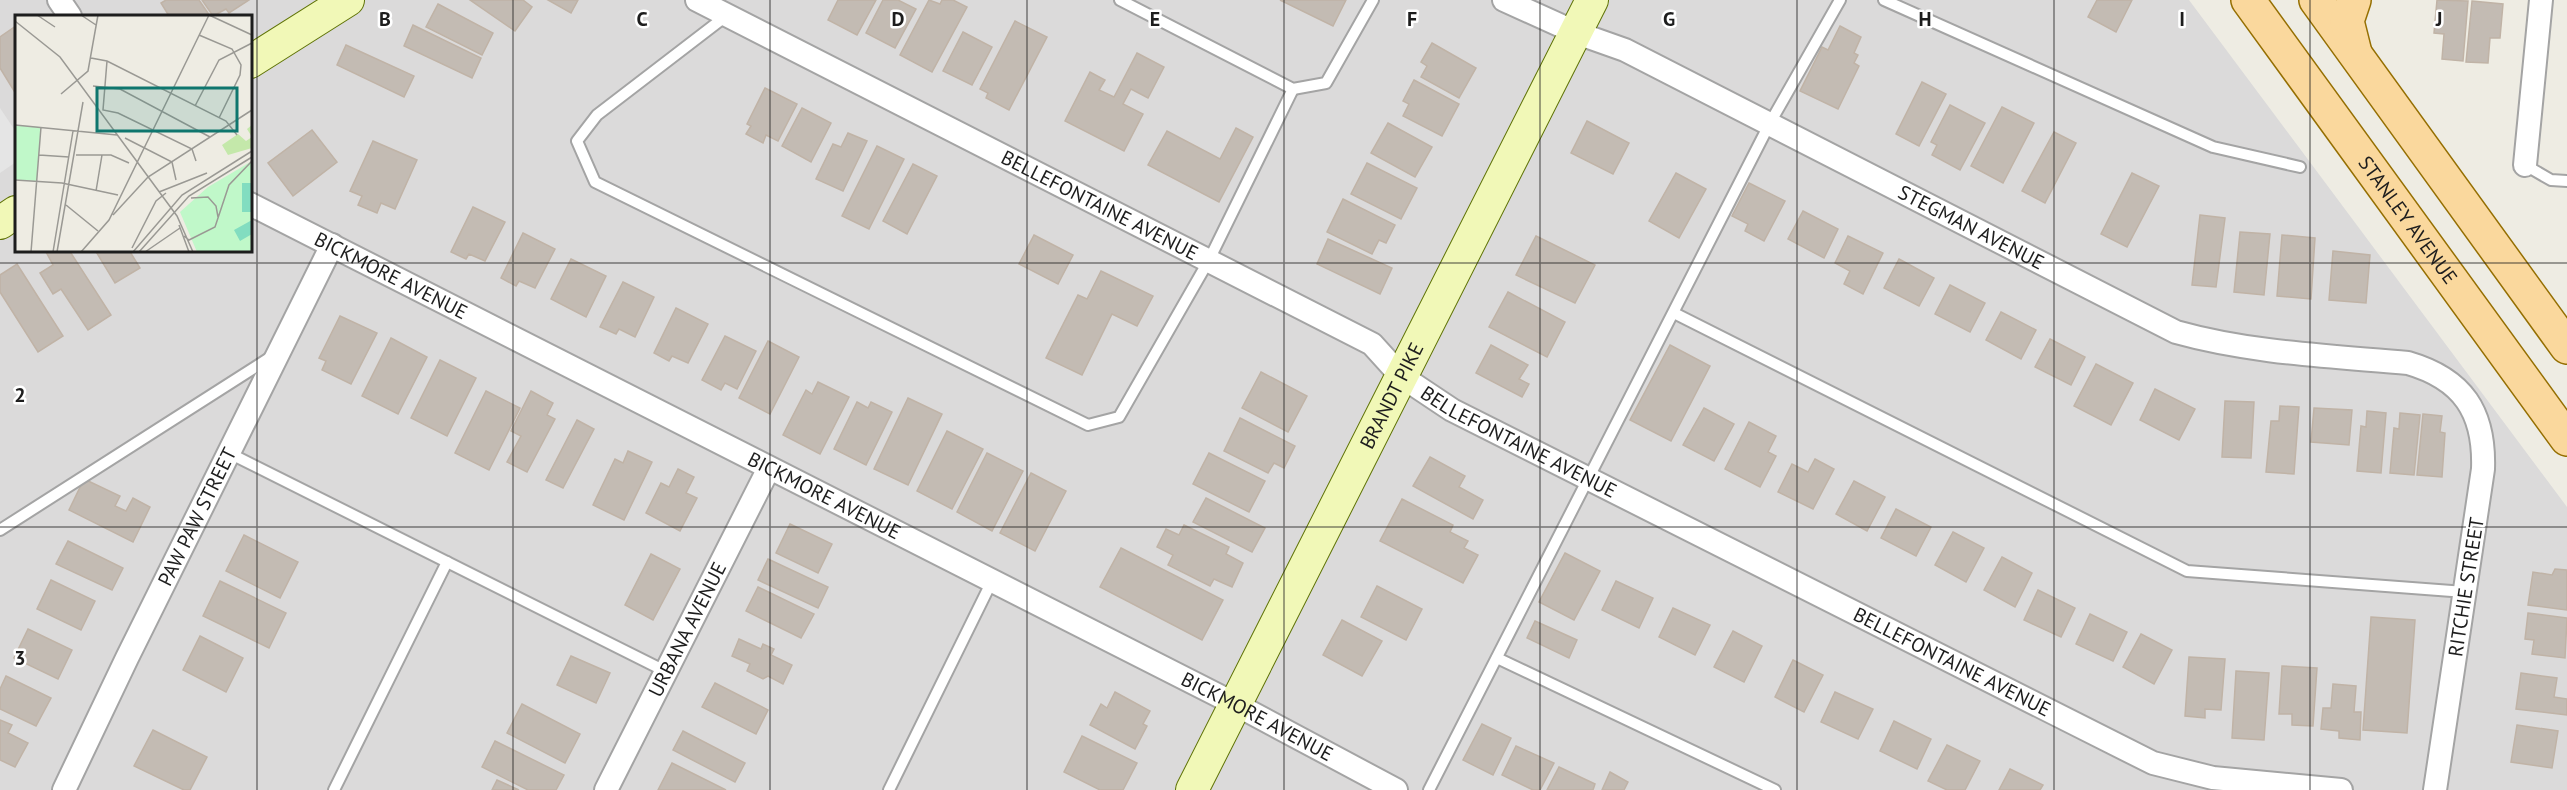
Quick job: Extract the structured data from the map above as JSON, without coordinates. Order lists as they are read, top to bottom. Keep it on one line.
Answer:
{"streets":{"main road":["STANLEY AVENUE","BRANDT PIKE"],"street":["BELLEFONTAINE AVENUE","STEGMAN AVENUE","BICKMORE AVENUE","PAW PAW STREET","RITCHIE STREET","URBANA AVENUE"]},"crossings":[["BELLEFONTAINE AVENUE","BRANDT PIKE"],["STEGMAN AVENUE","BRANDT PIKE"],["STEGMAN AVENUE","RITCHIE STREET"],["BICKMORE AVENUE","BRANDT PIKE"],["BICKMORE AVENUE","PAW PAW STREET"],["BICKMORE AVENUE","URBANA AVENUE"]],"grid":{"columns":["B","C","D","E","F","G","H","I","J"],"rows":["2","3"]}}
